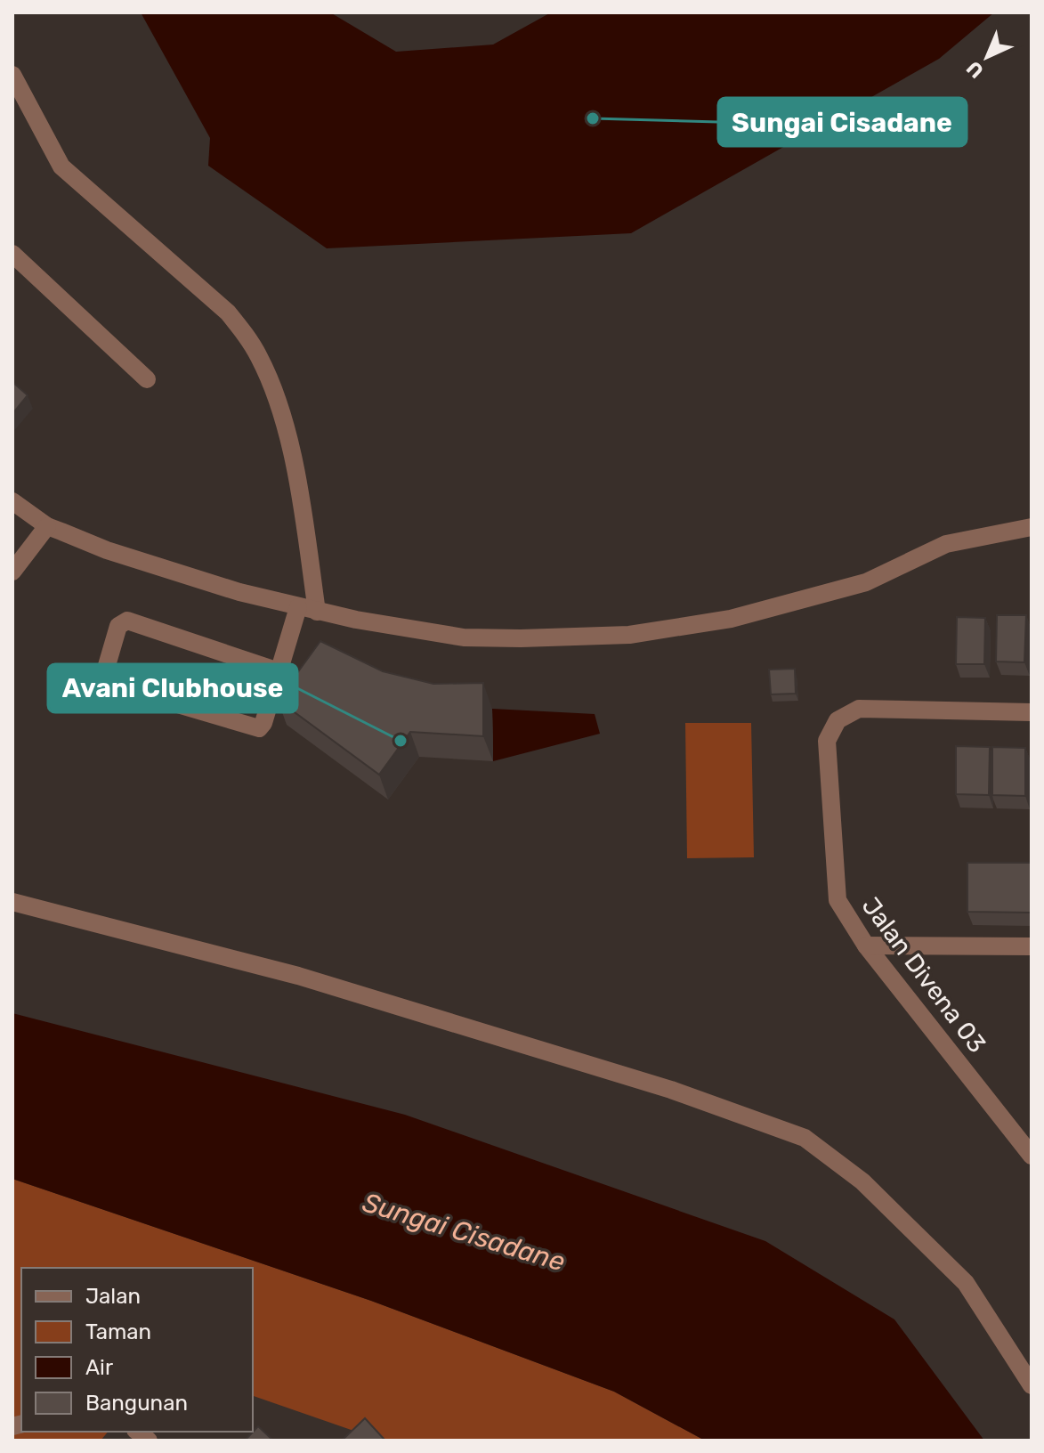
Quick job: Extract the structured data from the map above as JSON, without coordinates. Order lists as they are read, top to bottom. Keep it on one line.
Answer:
{"streets":{"street":["Jalan Divena 03"]},"water":["Sungai Cisadane"],"places":["Sungai Cisadane","Avani Clubhouse"],"legend":["Jalan","Taman","Air","Bangunan"],"north":"bottom left"}
